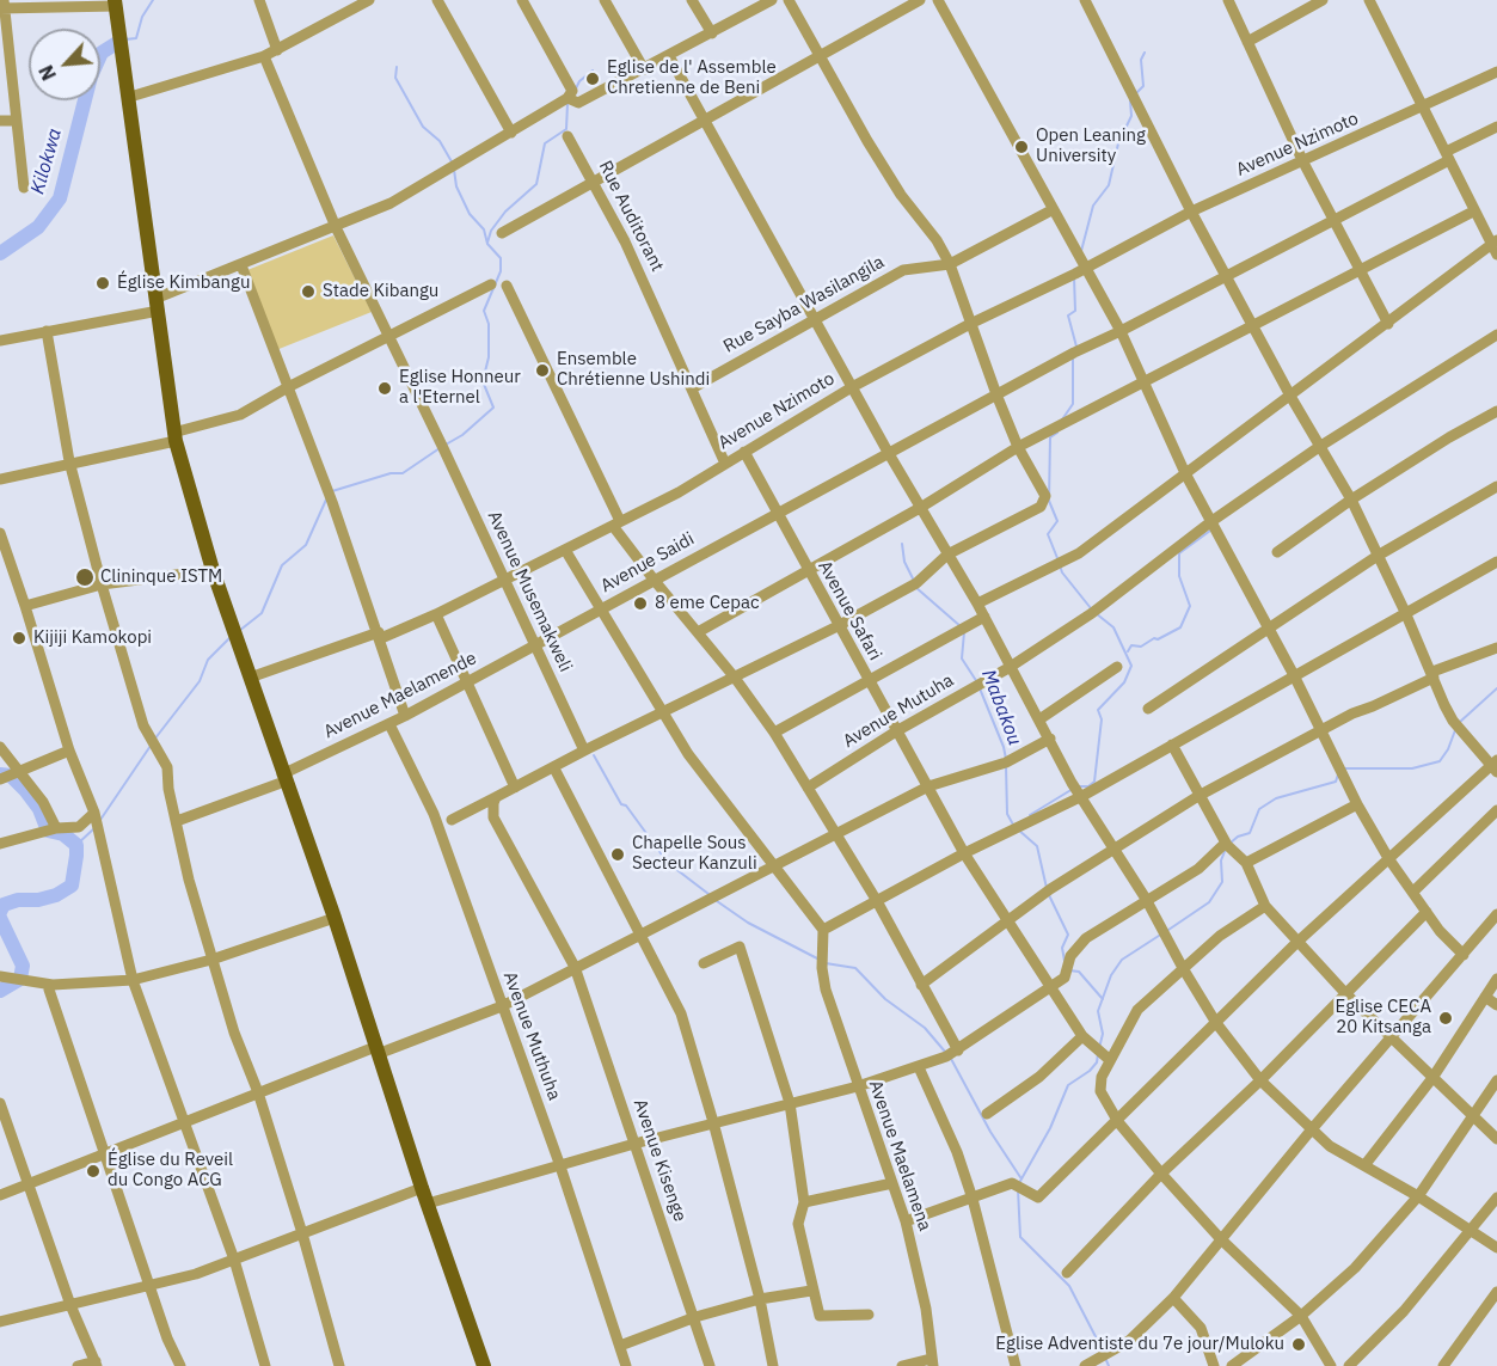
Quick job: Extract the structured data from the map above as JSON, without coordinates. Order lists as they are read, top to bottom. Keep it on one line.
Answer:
{"streets":{"street":["Avenue Nzimoto","Rue Auditorant","Rue Sayba Wasilangila","Avenue Saidi","Avenue Musemakweli","Avenue Safari","Avenue Maelamende","Avenue Mutuha","Avenue Muthuha","Avenue Maelamena","Avenue Kisenge"]},"crossings":[["Avenue Nzimoto","Avenue Musemakweli"],["Avenue Nzimoto","Avenue Safari"],["Rue Auditorant","Rue Sayba Wasilangila"],["Avenue Saidi","Avenue Musemakweli"],["Avenue Saidi","Avenue Safari"],["Avenue Saidi","Avenue Maelamende"],["Avenue Musemakweli","Avenue Maelamende"],["Avenue Safari","Avenue Mutuha"],["Avenue Maelamende","Avenue Muthuha"]],"water":["Kilokwa","Mabakou"],"places":["Eglise de l' Assemble Chretienne de Beni","Open Leaning University","Église Kimbangu","Stade Kibangu","Ensemble Chrétienne Ushindi","Eglise Honneur a l'Eternel","Clininque ISTM","8 eme Cepac","Kijiji Kamokopi","Chapelle Sous Secteur Kanzuli","Eglise CECA 20 Kitsanga","Église du Reveil du Congo ACG","Eglise Adventiste du 7e jour/Muloku"],"north":"bottom left"}
